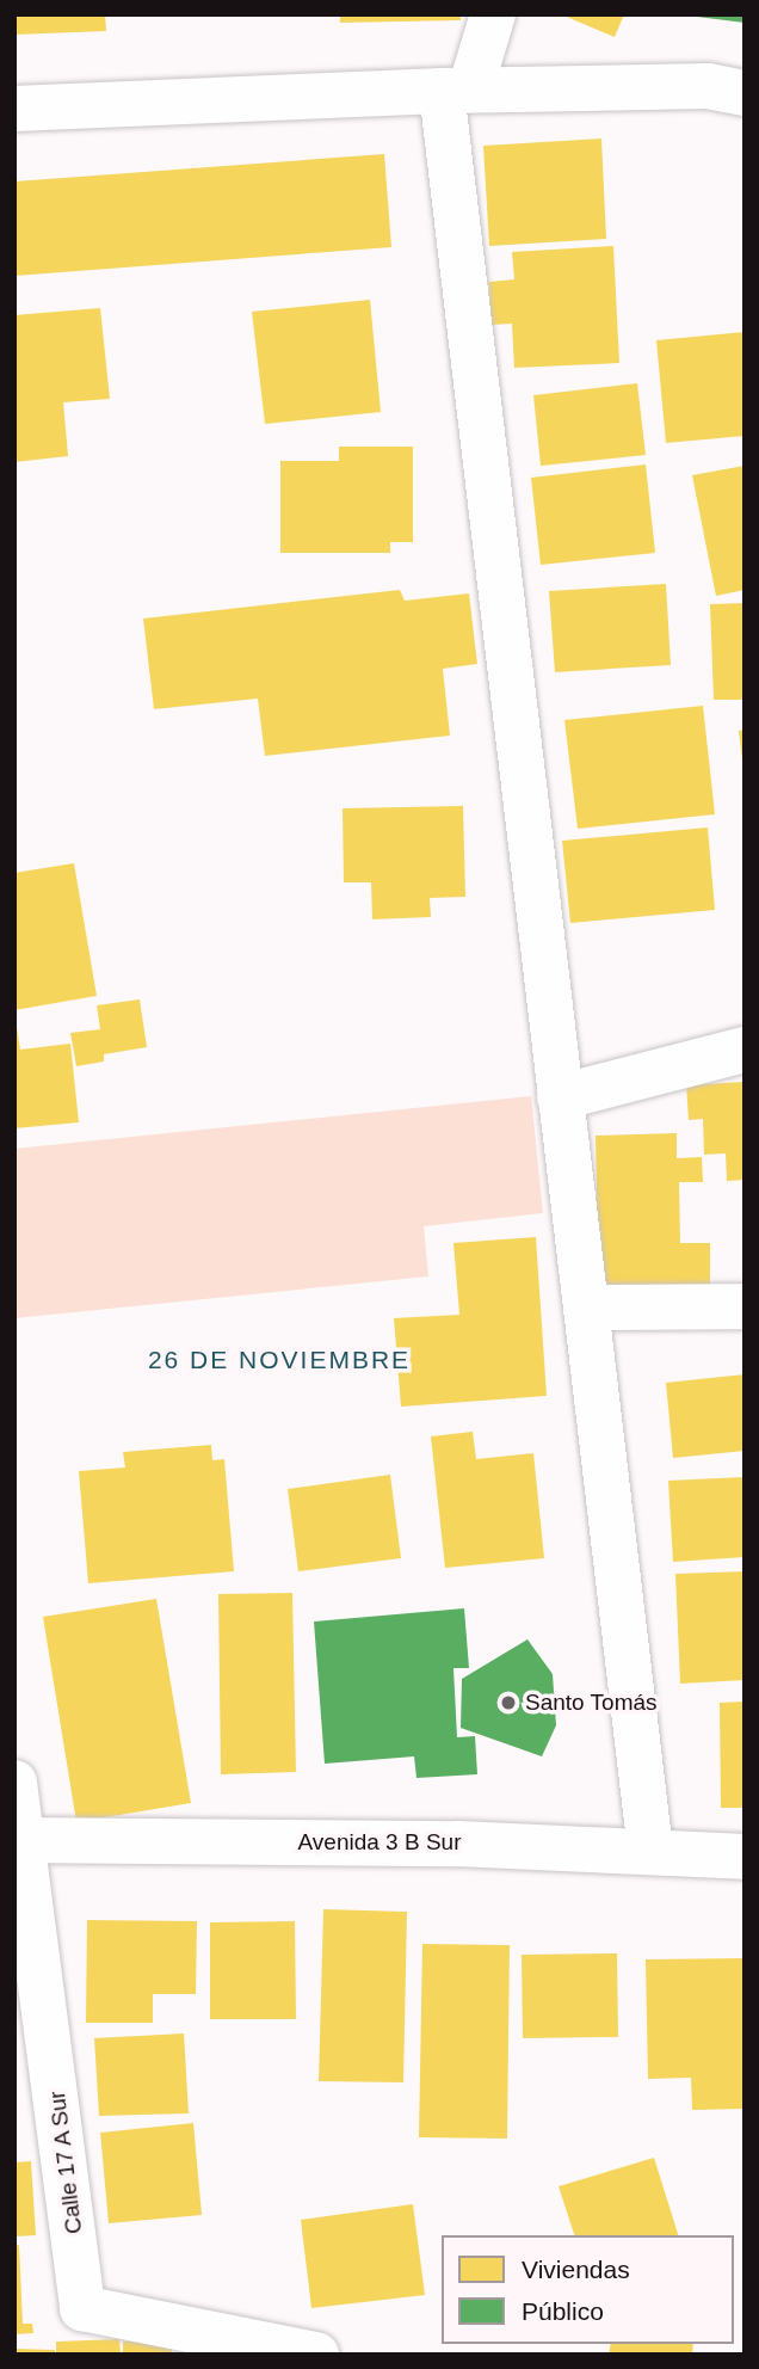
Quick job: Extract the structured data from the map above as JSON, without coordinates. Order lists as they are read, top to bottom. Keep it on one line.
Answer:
{"streets":{"street":["Avenida 3 B Sur","Calle 17 A Sur"]},"crossings":[["Avenida 3 B Sur","Calle 17 A Sur"]],"districts":["26 DE NOVIEMBRE"],"places":["Santo Tomás"],"legend":["Viviendas","Público"]}
